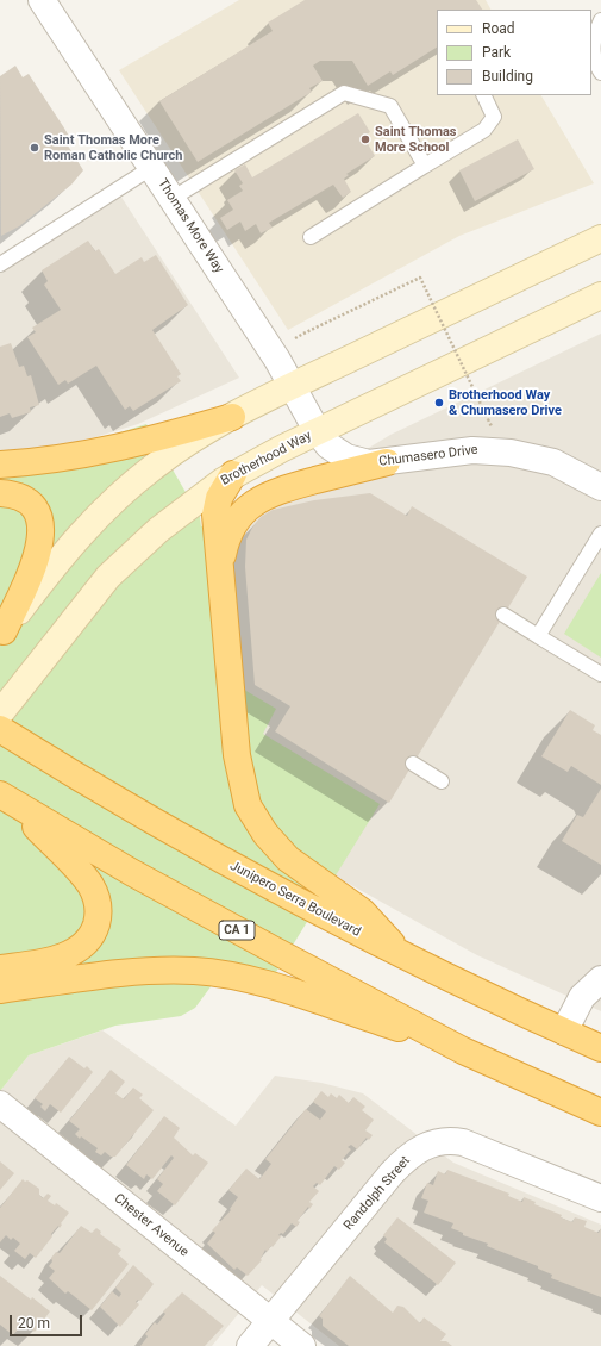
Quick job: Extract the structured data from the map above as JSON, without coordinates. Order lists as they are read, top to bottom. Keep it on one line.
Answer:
{"streets":{"highway":["Junipero Serra Boulevard","CA 1"],"main road":["Brotherhood Way"],"street":["Thomas More Way","Chumasero Drive","Randolph Street","Chester Avenue"]},"crossings":[["Thomas More Way","Chumasero Drive"],["Thomas More Way","Brotherhood Way"],["Chumasero Drive","Brotherhood Way"],["Randolph Street","Chester Avenue"]],"places":["Saint Thomas More School","Saint Thomas More Roman Catholic Church","Brotherhood Way & Chumasero Drive"],"legend":["Road","Park","Building"],"scale_bar":"20 m"}
